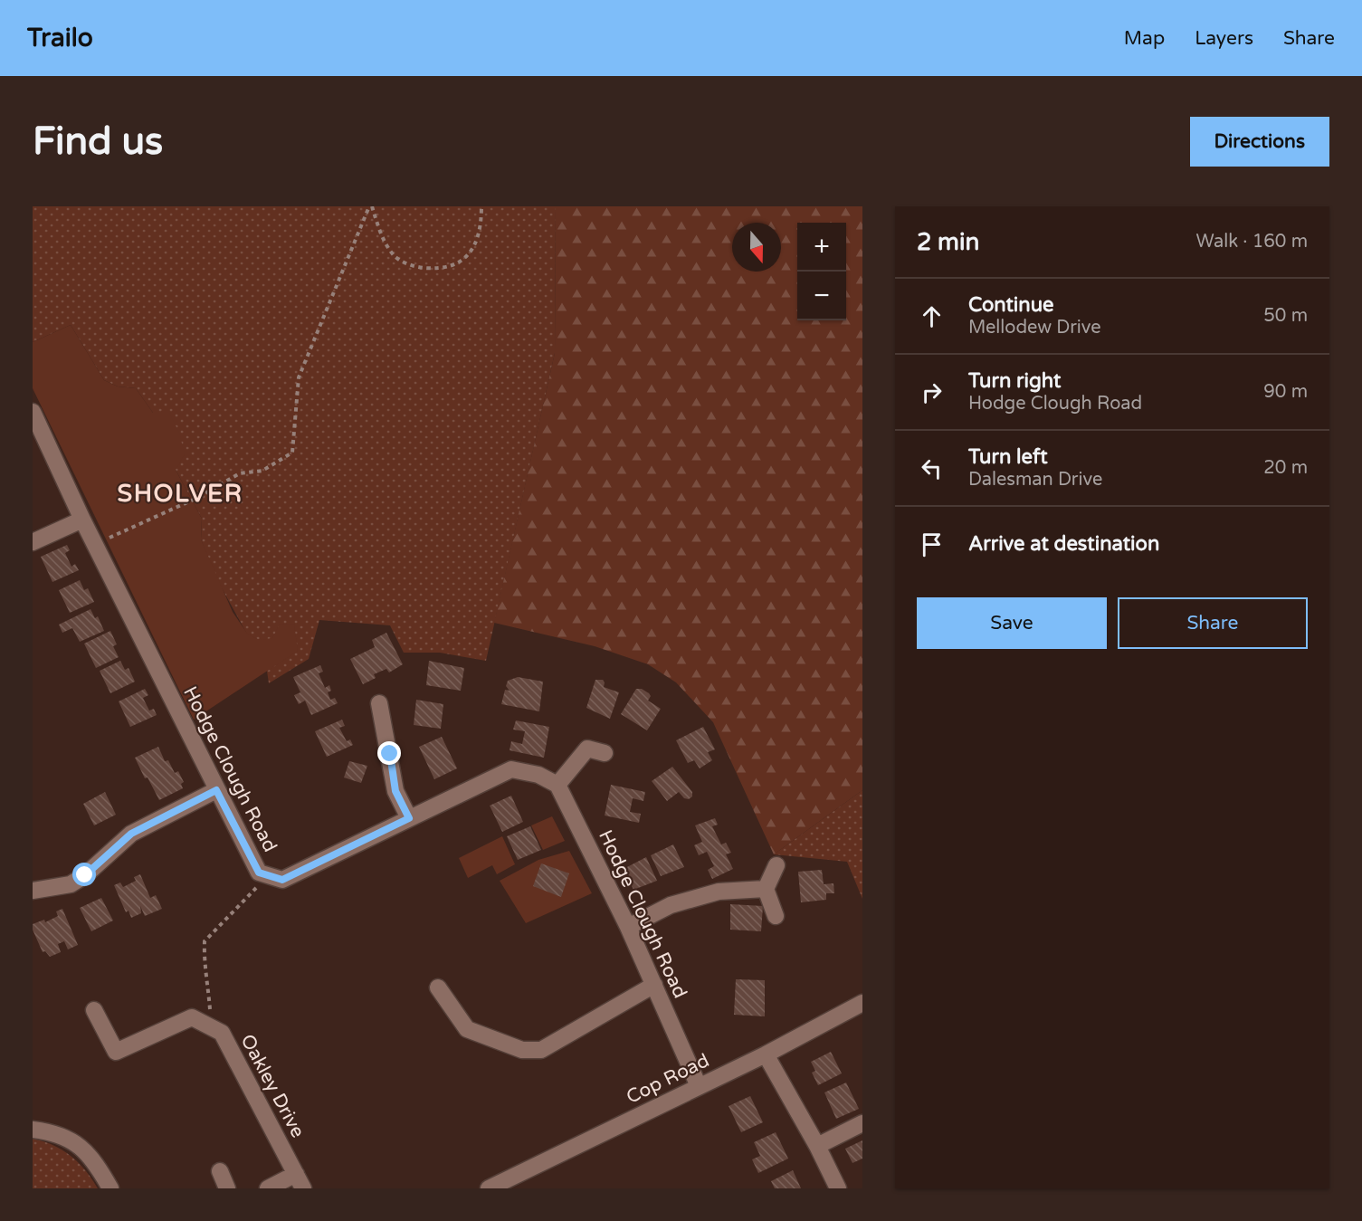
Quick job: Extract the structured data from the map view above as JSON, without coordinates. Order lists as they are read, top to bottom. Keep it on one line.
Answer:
{"streets":{"street":["Hodge Clough Road","Cop Road","Oakley Drive"]},"crossings":[["Hodge Clough Road","Cop Road"]],"districts":["SHOLVER"],"north":"bottom","page":{"header":"Trailo","nav":["Map","Layers","Share"],"buttons":["Directions",["Save","Share"]],"title":"Find us","heading":["2 min","Walk · 160 m"],"map_buttons":["+","−"],"list":[["Continue","Mellodew Drive","50 m"],["Turn right","Hodge Clough Road","90 m"],["Turn left","Dalesman Drive","20 m"],"Arrive at destination"]}}
